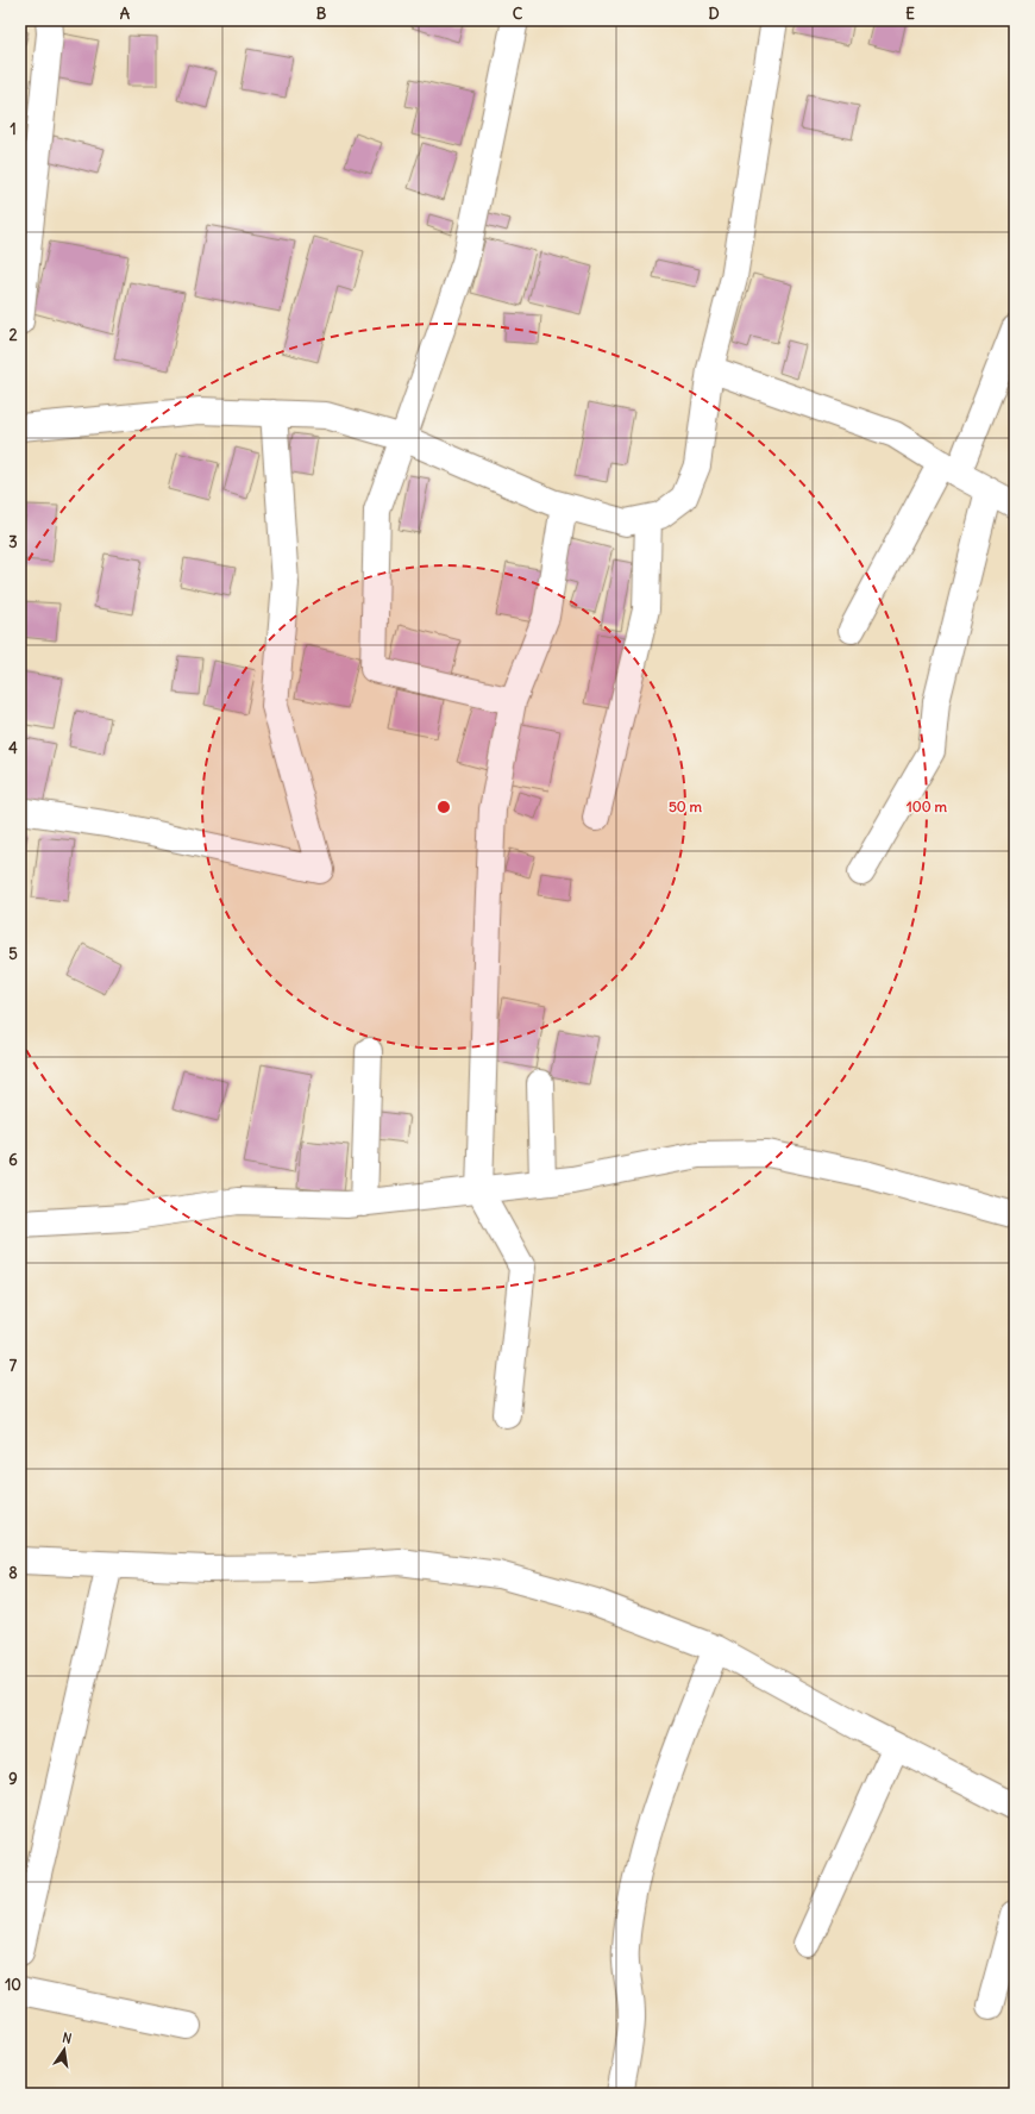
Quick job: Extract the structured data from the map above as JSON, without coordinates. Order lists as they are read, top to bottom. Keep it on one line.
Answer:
{"north":"top","grid":{"columns":["A","B","C","D","E"],"rows":["1","2","3","4","5","6","7","8","9","10"]},"rings":["50 m","100 m"]}
